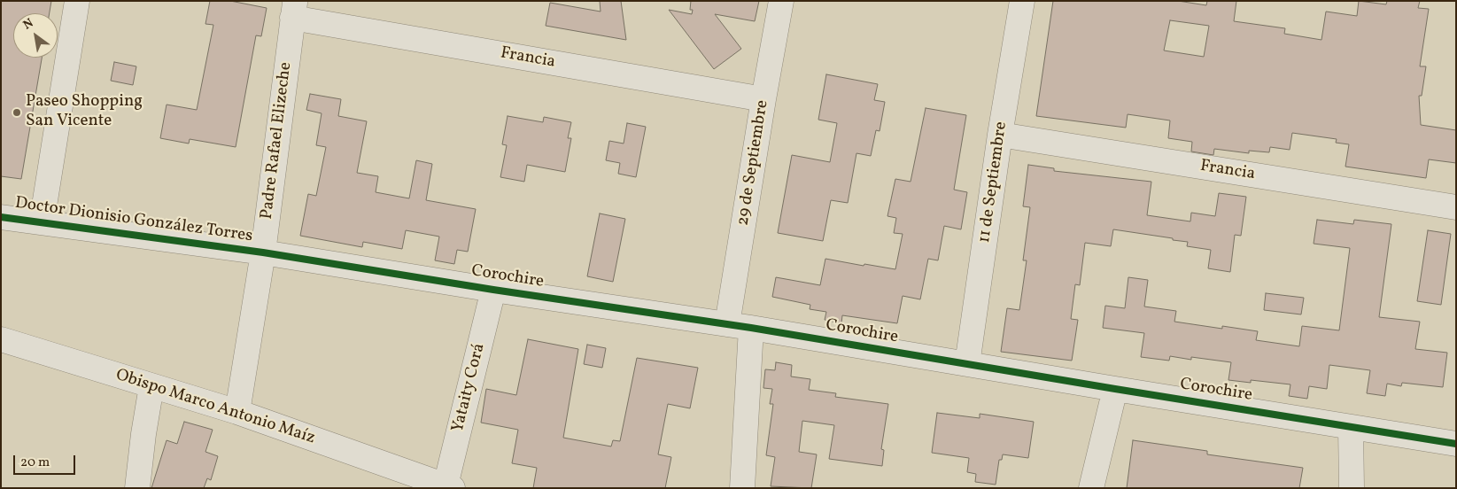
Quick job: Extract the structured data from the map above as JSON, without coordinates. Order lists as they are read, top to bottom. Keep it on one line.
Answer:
{"streets":{"street":["Francia","Padre Rafael Elizeche","29 de Septiembre","11 de Septiembre","Doctor Dionisio González Torres","Corochire","Yataity Corá","Obispo Marco Antonio Maíz"]},"crossings":[["Francia","Padre Rafael Elizeche"],["Francia","29 de Septiembre"],["Francia","11 de Septiembre"],["Padre Rafael Elizeche","Doctor Dionisio González Torres"],["Padre Rafael Elizeche","Corochire"],["Padre Rafael Elizeche","Obispo Marco Antonio Maíz"],["29 de Septiembre","Corochire"],["11 de Septiembre","Corochire"],["Doctor Dionisio González Torres","Corochire"],["Corochire","Yataity Corá"],["Yataity Corá","Obispo Marco Antonio Maíz"]],"places":["Paseo Shopping San Vicente"],"scale_bar":"20 m","north":"top left"}
